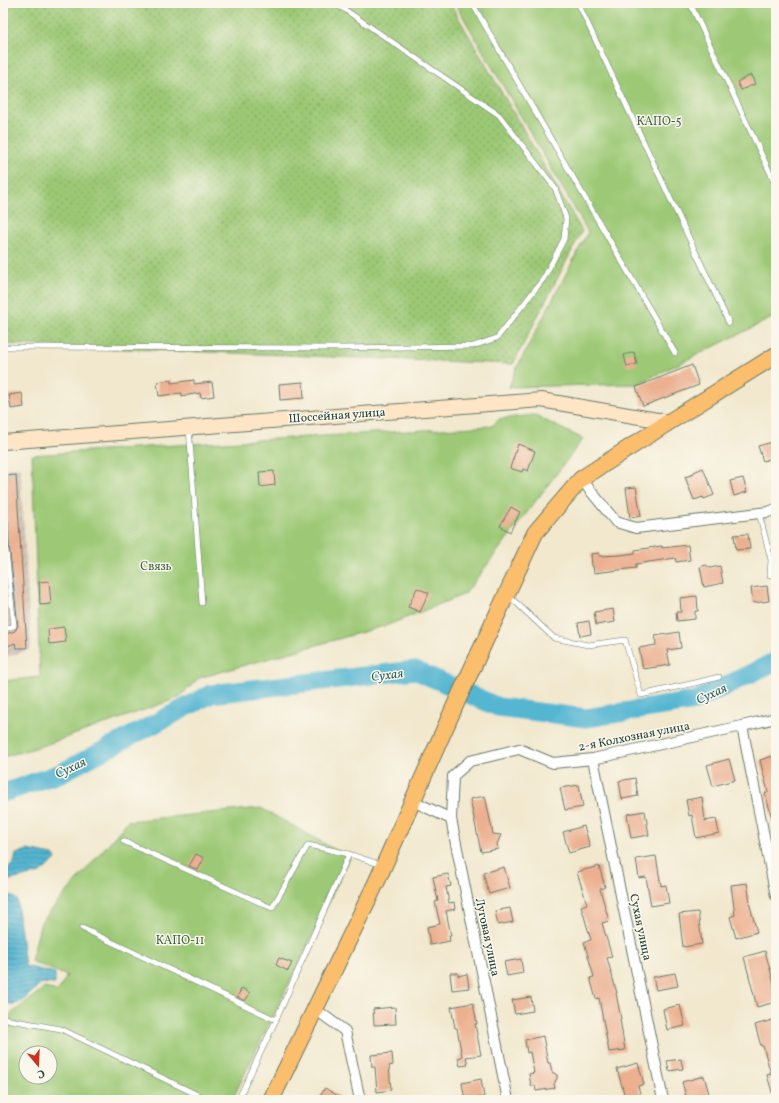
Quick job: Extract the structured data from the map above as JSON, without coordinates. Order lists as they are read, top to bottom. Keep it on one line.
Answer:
{"streets":{"street":["Шоссейная улица","2-я Колхозная улица","Сухая улица","Луговая улица"]},"crossings":[["2-я Колхозная улица","Сухая улица"],["2-я Колхозная улица","Луговая улица"]],"water":["Сухая"],"parks":["КАПО-5","Связь","КАПО-11"],"north":"bottom"}
